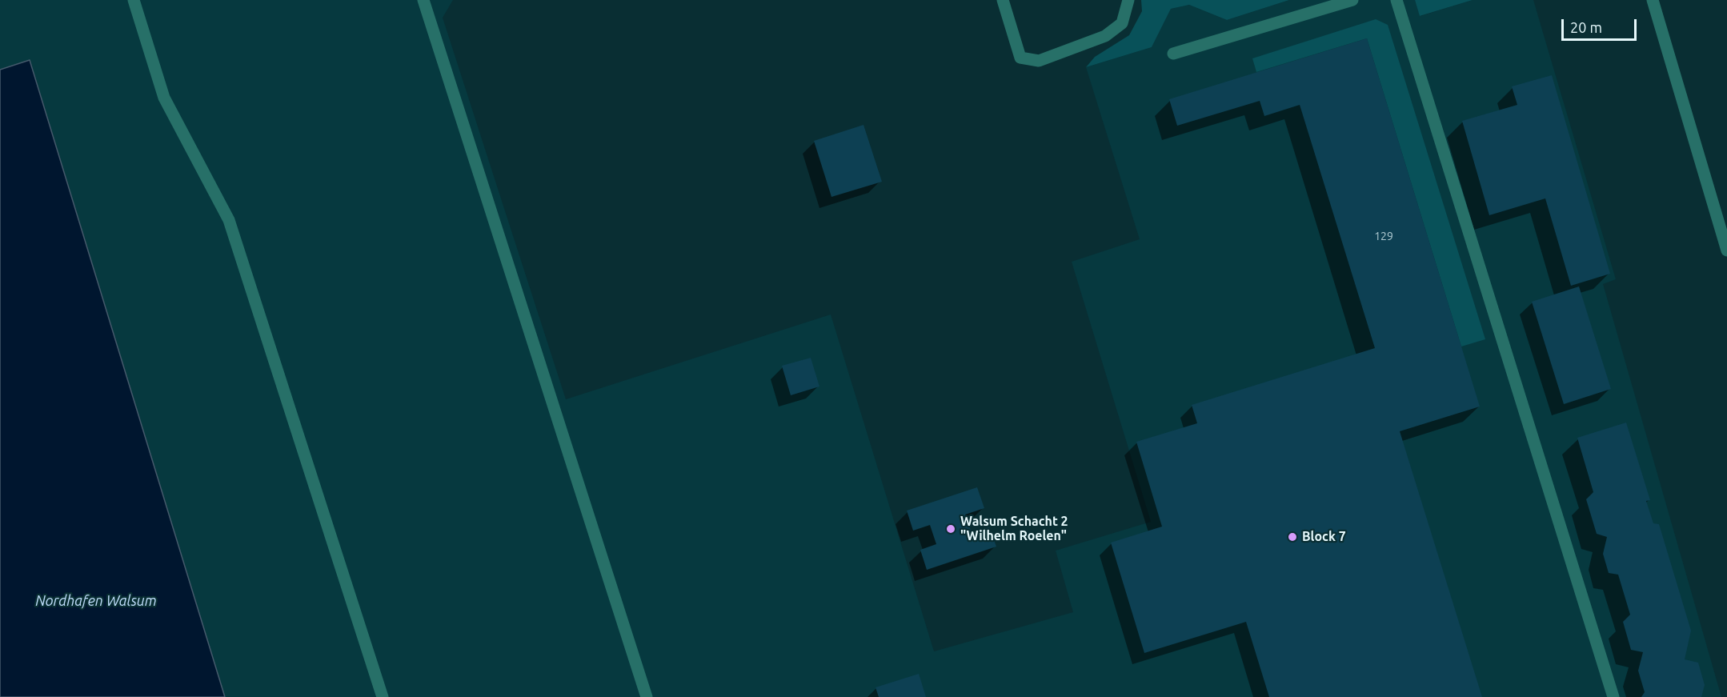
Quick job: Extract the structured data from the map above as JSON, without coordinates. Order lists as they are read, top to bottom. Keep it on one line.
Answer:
{"water":["Nordhafen Walsum"],"places":["Walsum Schacht 2 \"Wilhelm Roelen\"","Block 7"],"house_numbers":["129"],"scale_bar":"20 m"}
